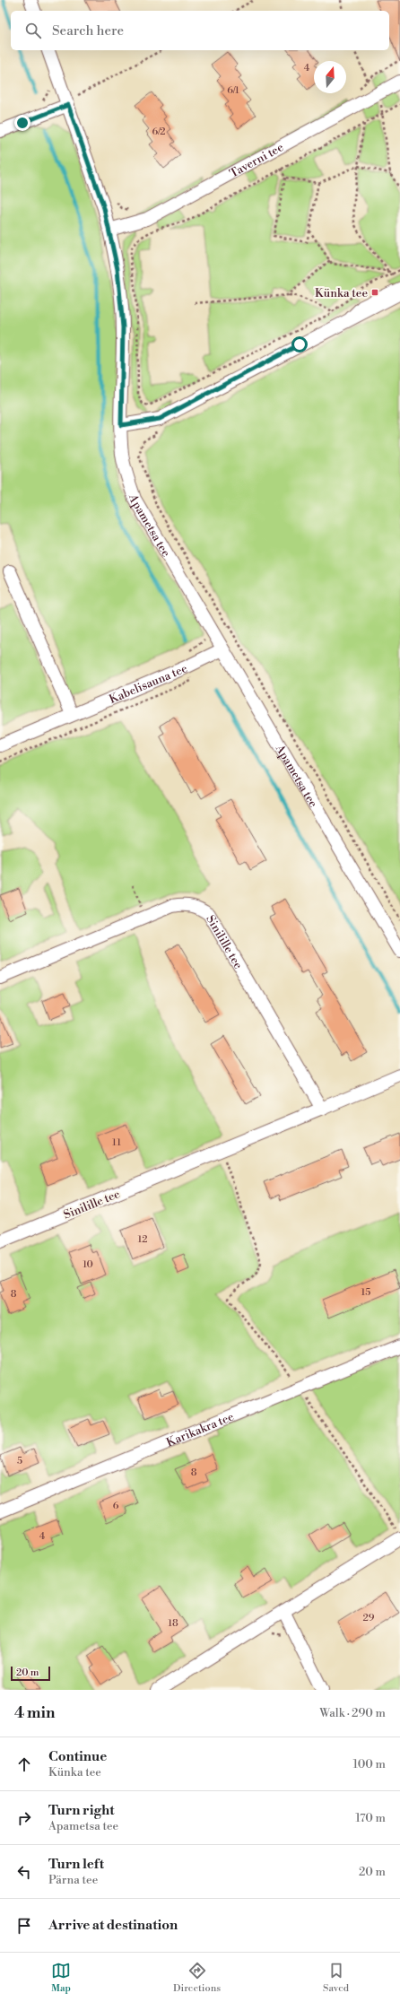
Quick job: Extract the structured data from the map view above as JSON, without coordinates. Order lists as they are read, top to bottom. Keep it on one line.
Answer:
{"streets":{"street":["Taverni tee","Apametsa tee","Kabelisauna tee","Sinilille tee","Karikakra tee"]},"crossings":[["Taverni tee","Apametsa tee"],["Apametsa tee","Kabelisauna tee"]],"places":{"transit":["Künka tee"]},"house_numbers":["4","6/1","6/2","11","12","10","15","8","5","8","6","4","29","18"],"scale_bar":"20 m","north":"top","page":{"search":"Search here","scale":"20 m","heading":["4 min","Walk · 290 m"],"list":[["Continue","Künka tee","100 m"],["Turn right","Apametsa tee","170 m"],["Turn left","Pärna tee","20 m"],"Arrive at destination"],"nav":["Map","Directions","Saved"]}}
